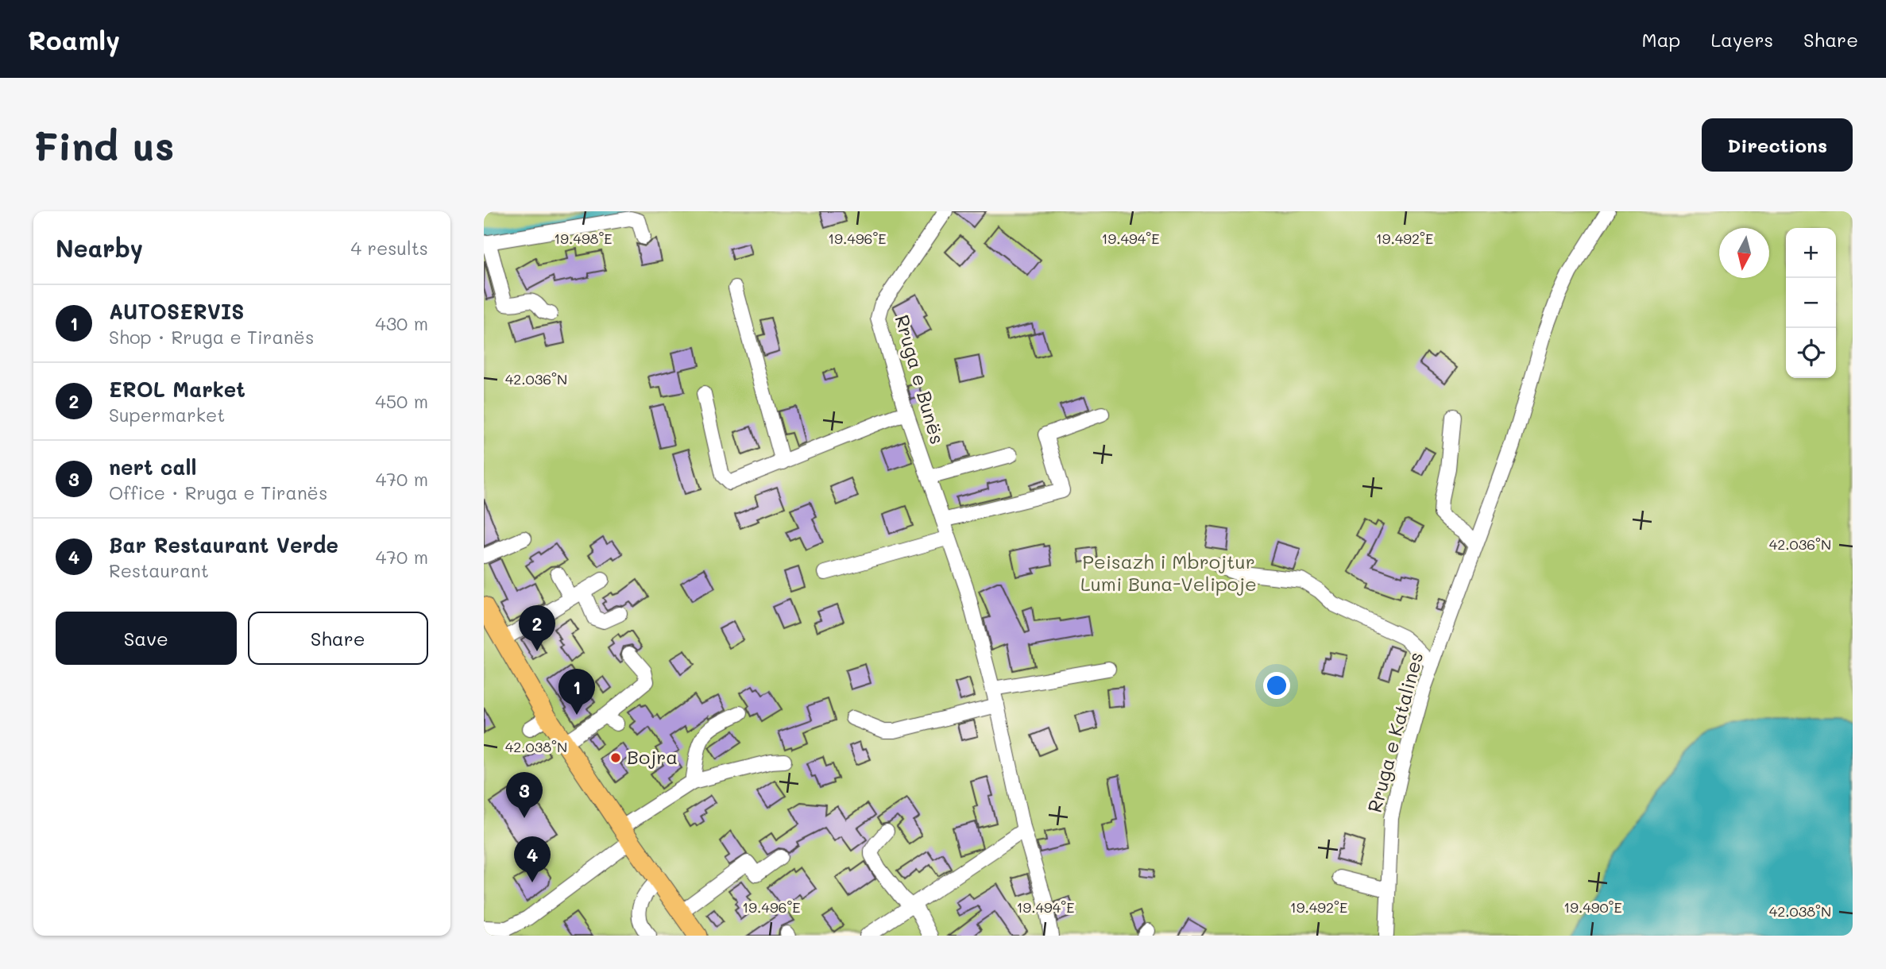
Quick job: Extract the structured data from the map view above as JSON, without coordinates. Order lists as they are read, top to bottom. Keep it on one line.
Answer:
{"streets":{"street":["Rruga e Bunës","Rruga e Katalines"]},"parks":["Peisazh i Mbrojtur Lumi Buna-Velipoje"],"places":["Bojra"],"north":"bottom","page":{"header":"Roamly","nav":["Map","Layers","Share"],"buttons":["Directions",["Save","Share"]],"title":"Find us","heading":["Nearby","4 results"],"map_buttons":["+","−"],"list":[{"mark":"1","name":"AUTOSERVIS","note":"Shop · Rruga e Tiranës","value":"430 m"},{"mark":"2","name":"EROL Market","note":"Supermarket","value":"450 m"},{"mark":"3","name":"nert call","note":"Office · Rruga e Tiranës","value":"470 m"},{"mark":"4","name":"Bar Restaurant Verde","note":"Restaurant","value":"470 m"}],"pins":["2","1","3","4"]},"coordinates":["19.498°E","19.496°E","19.494°E","19.492°E","42.036°N","42.038°N","19.490°E"]}
